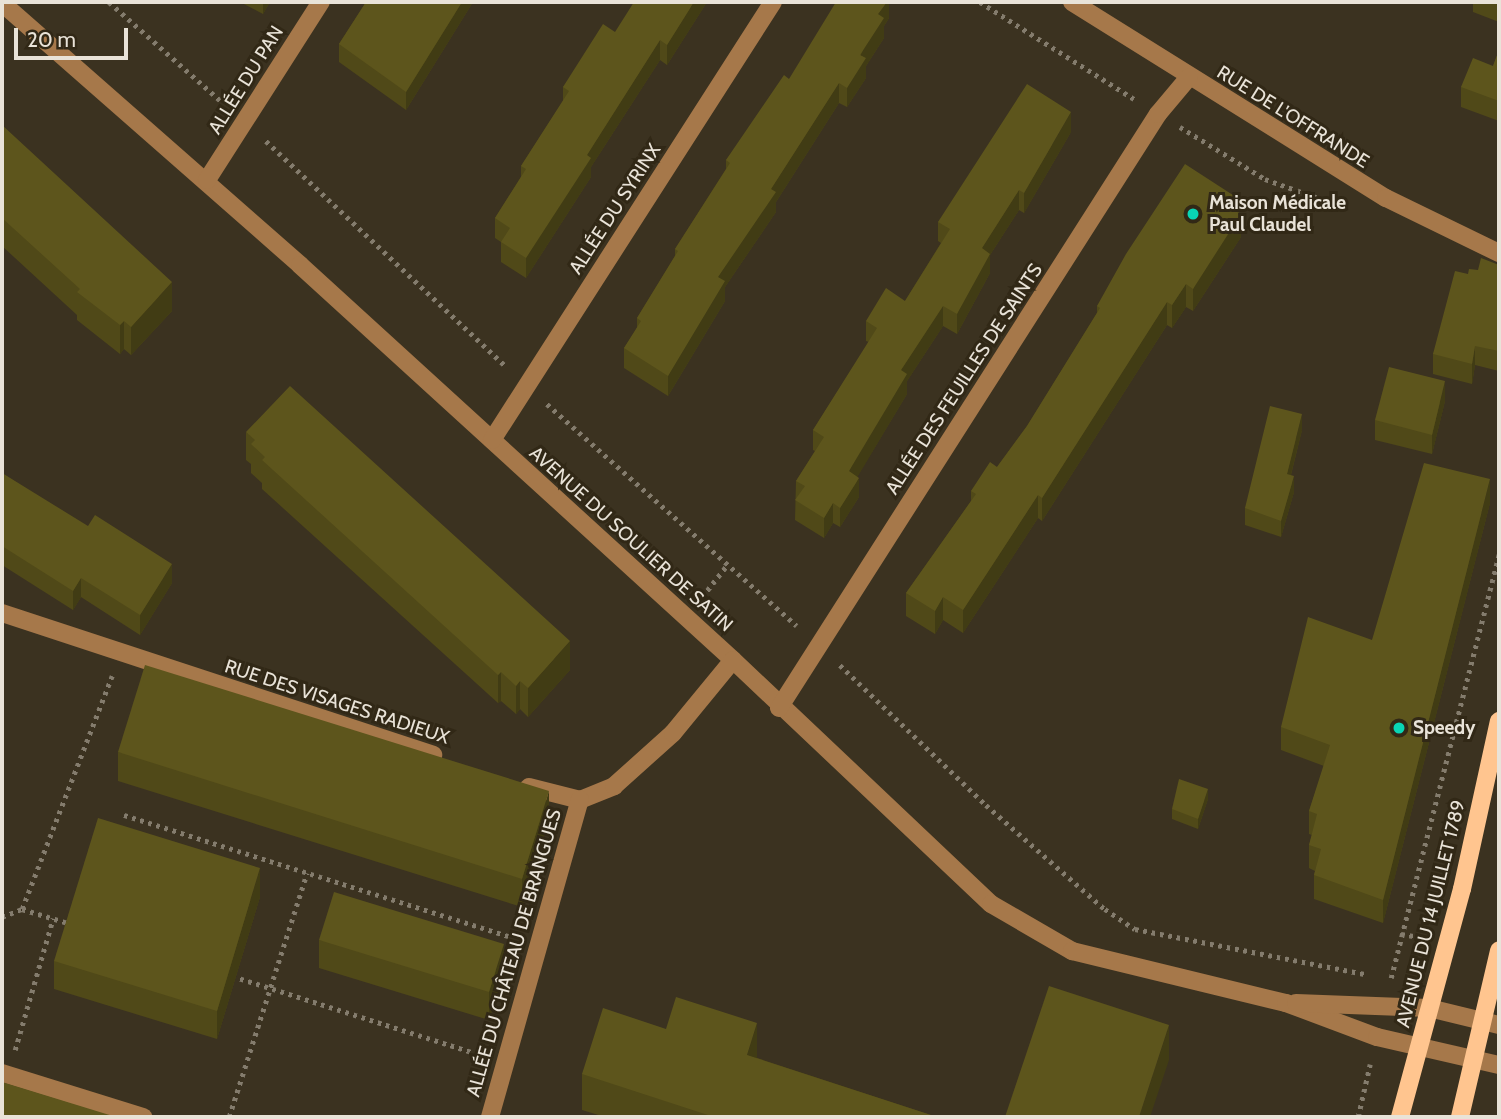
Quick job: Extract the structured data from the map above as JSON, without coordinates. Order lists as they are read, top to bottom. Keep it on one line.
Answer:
{"streets":{"main road":["AVENUE DU 14 JUILLET 1789"],"street":["ALLÉE DU PAN","RUE DE L'OFFRANDE","ALLÉE DU SYRINX","ALLÉE DES FEUILLES DE SAINTS","AVENUE DU SOULIER DE SATIN","RUE DES VISAGES RADIEUX","ALLÉE DU CHÂTEAU DE BRANGUES"]},"crossings":[["ALLÉE DU PAN","AVENUE DU SOULIER DE SATIN"],["RUE DE L'OFFRANDE","ALLÉE DES FEUILLES DE SAINTS"],["ALLÉE DU SYRINX","AVENUE DU SOULIER DE SATIN"],["ALLÉE DES FEUILLES DE SAINTS","AVENUE DU SOULIER DE SATIN"]],"places":["Maison Médicale Paul Claudel","Speedy"],"scale_bar":"20 m"}
